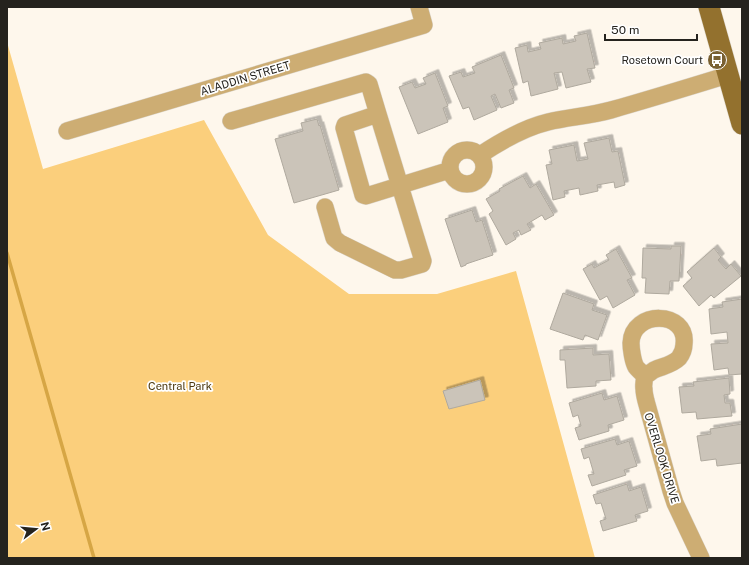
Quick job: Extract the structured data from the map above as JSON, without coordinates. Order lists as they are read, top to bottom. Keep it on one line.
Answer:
{"streets":{"street":["ALADDIN STREET","OVERLOOK DRIVE"]},"parks":["Central Park"],"places":{"bus stop":["Rosetown Court"]},"scale_bar":"50 m","north":"right"}
